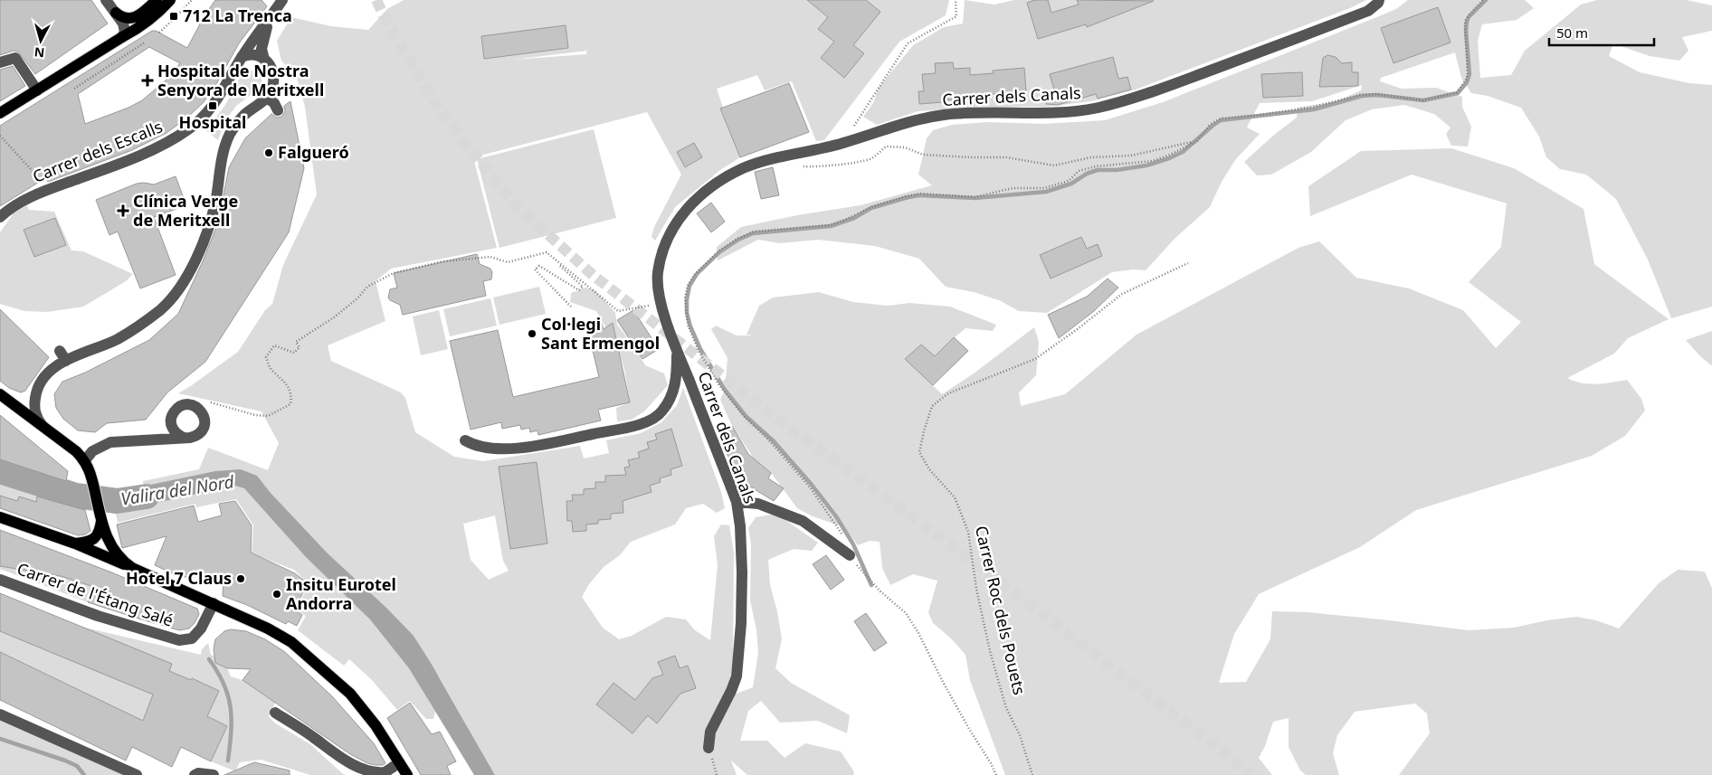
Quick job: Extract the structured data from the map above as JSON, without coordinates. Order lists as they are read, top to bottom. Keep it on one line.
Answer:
{"streets":{"street":["Carrer dels Canals","Carrer dels Escalls","Carrer de l'Étang Salé"],"path":["Carrer Roc dels Pouets"]},"water":["Valira del Nord"],"places":{"transit":["712 La Trenca","Hospital"],"health":["Hospital de Nostra Senyora de Meritxell","Clínica Verge de Meritxell"],"other":["Falgueró","Col·legi Sant Ermengol","Hotel 7 Claus","Insitu Eurotel Andorra"]},"scale_bar":"50 m","north":"bottom"}
